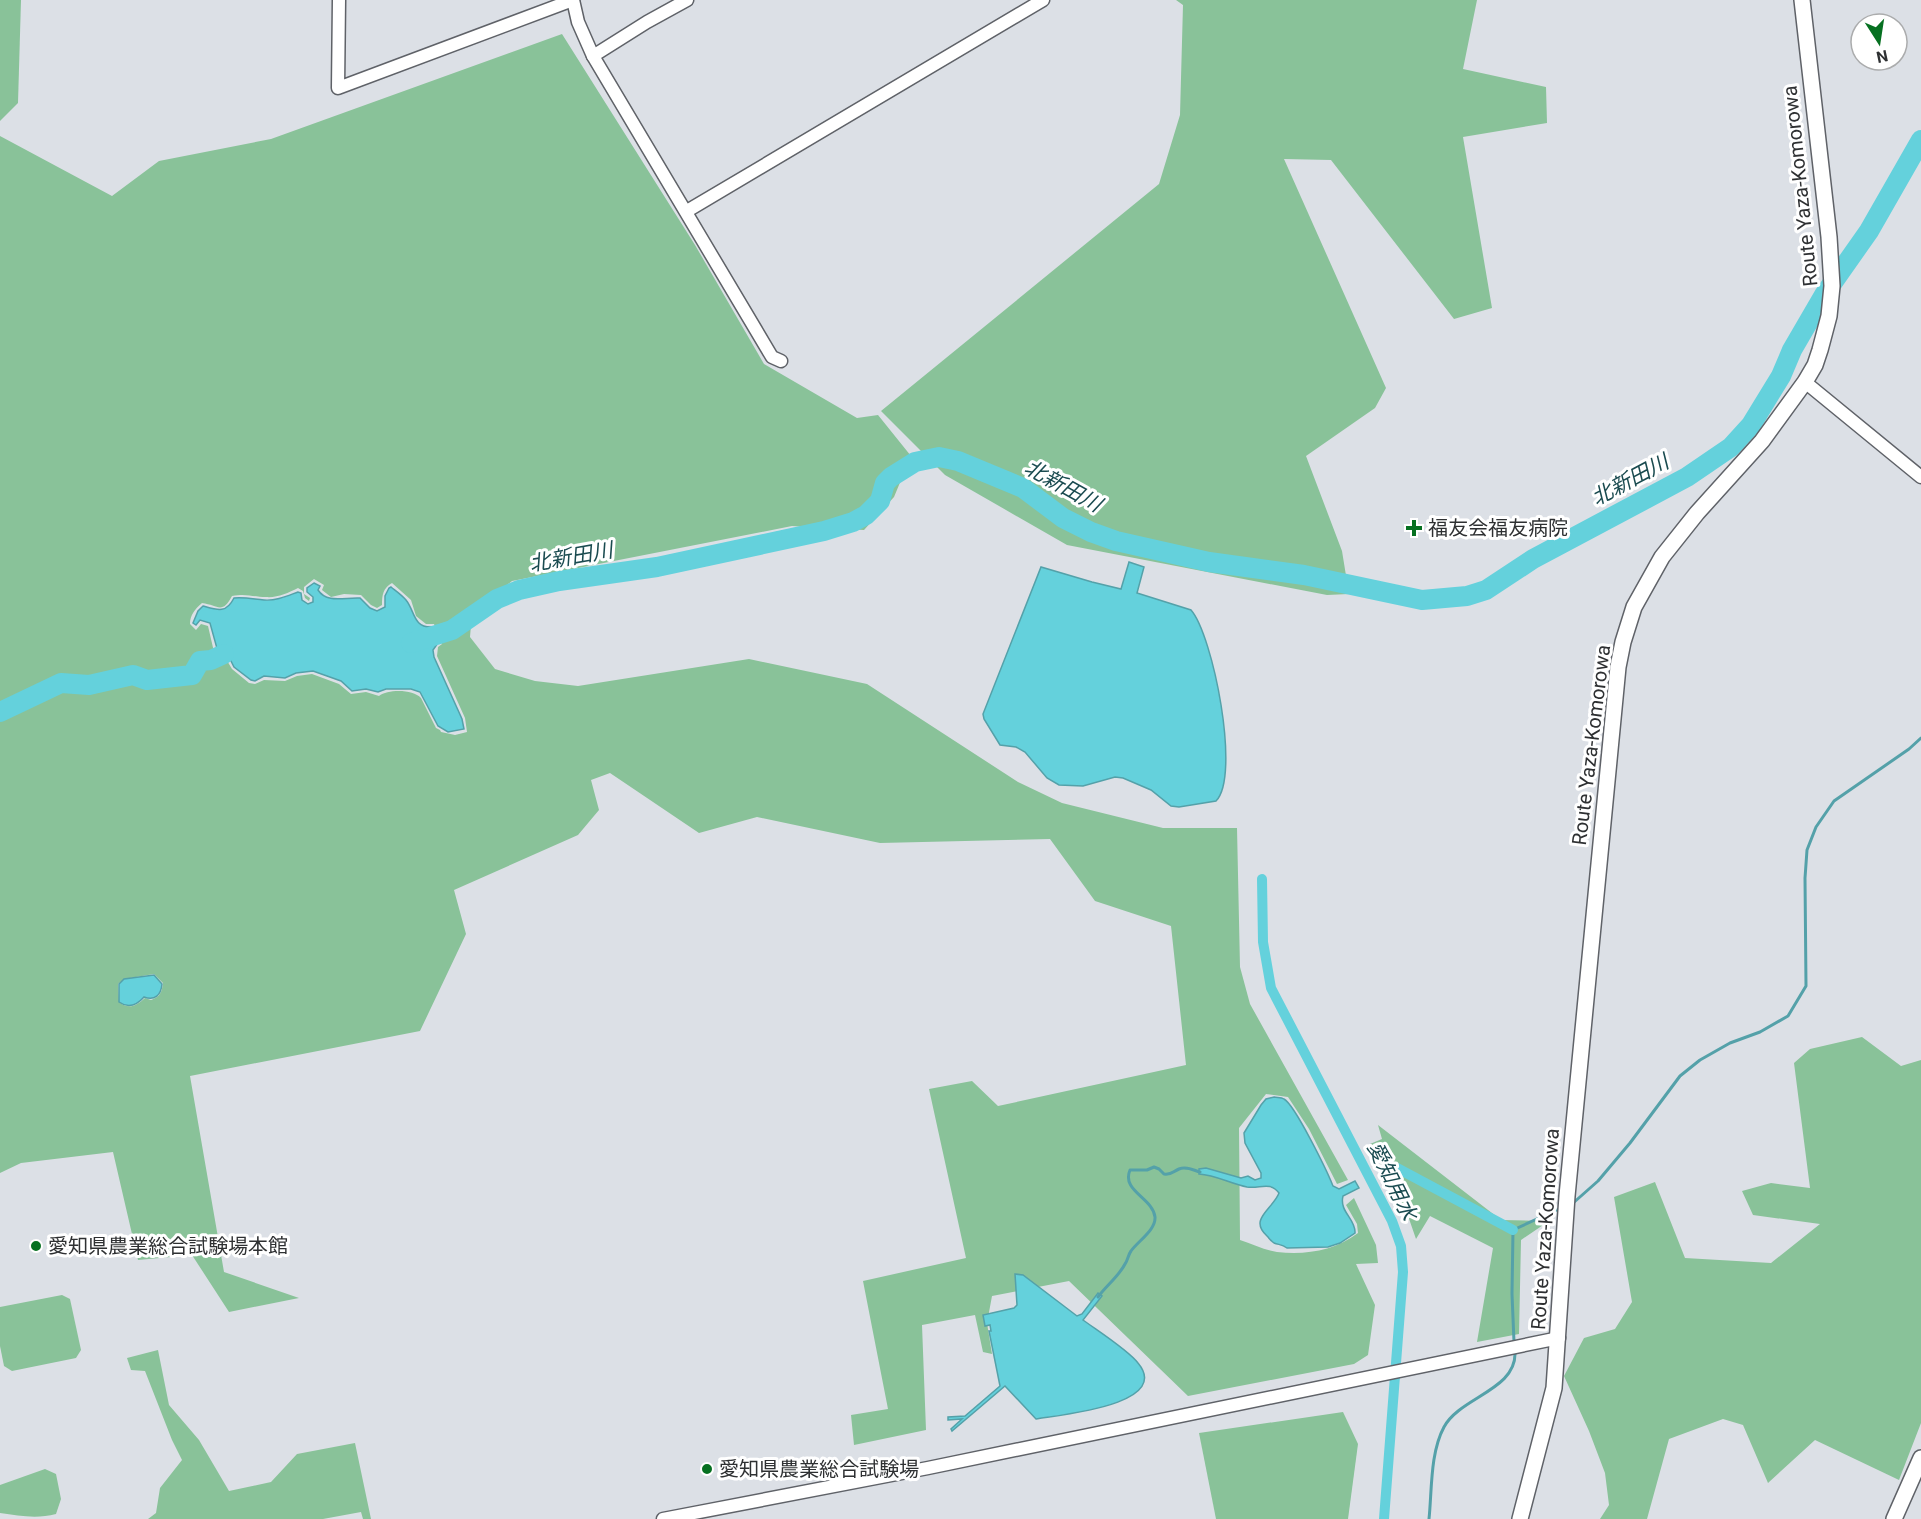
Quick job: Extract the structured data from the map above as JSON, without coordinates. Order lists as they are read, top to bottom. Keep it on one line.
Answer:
{"streets":{"main road":["Route Yaza-Komorowa"]},"water":["北新田川","愛知用水"],"places":{"health":["福友会福友病院"],"other":["愛知県農業総合試験場本館","愛知県農業総合試験場"]},"north":"bottom"}
